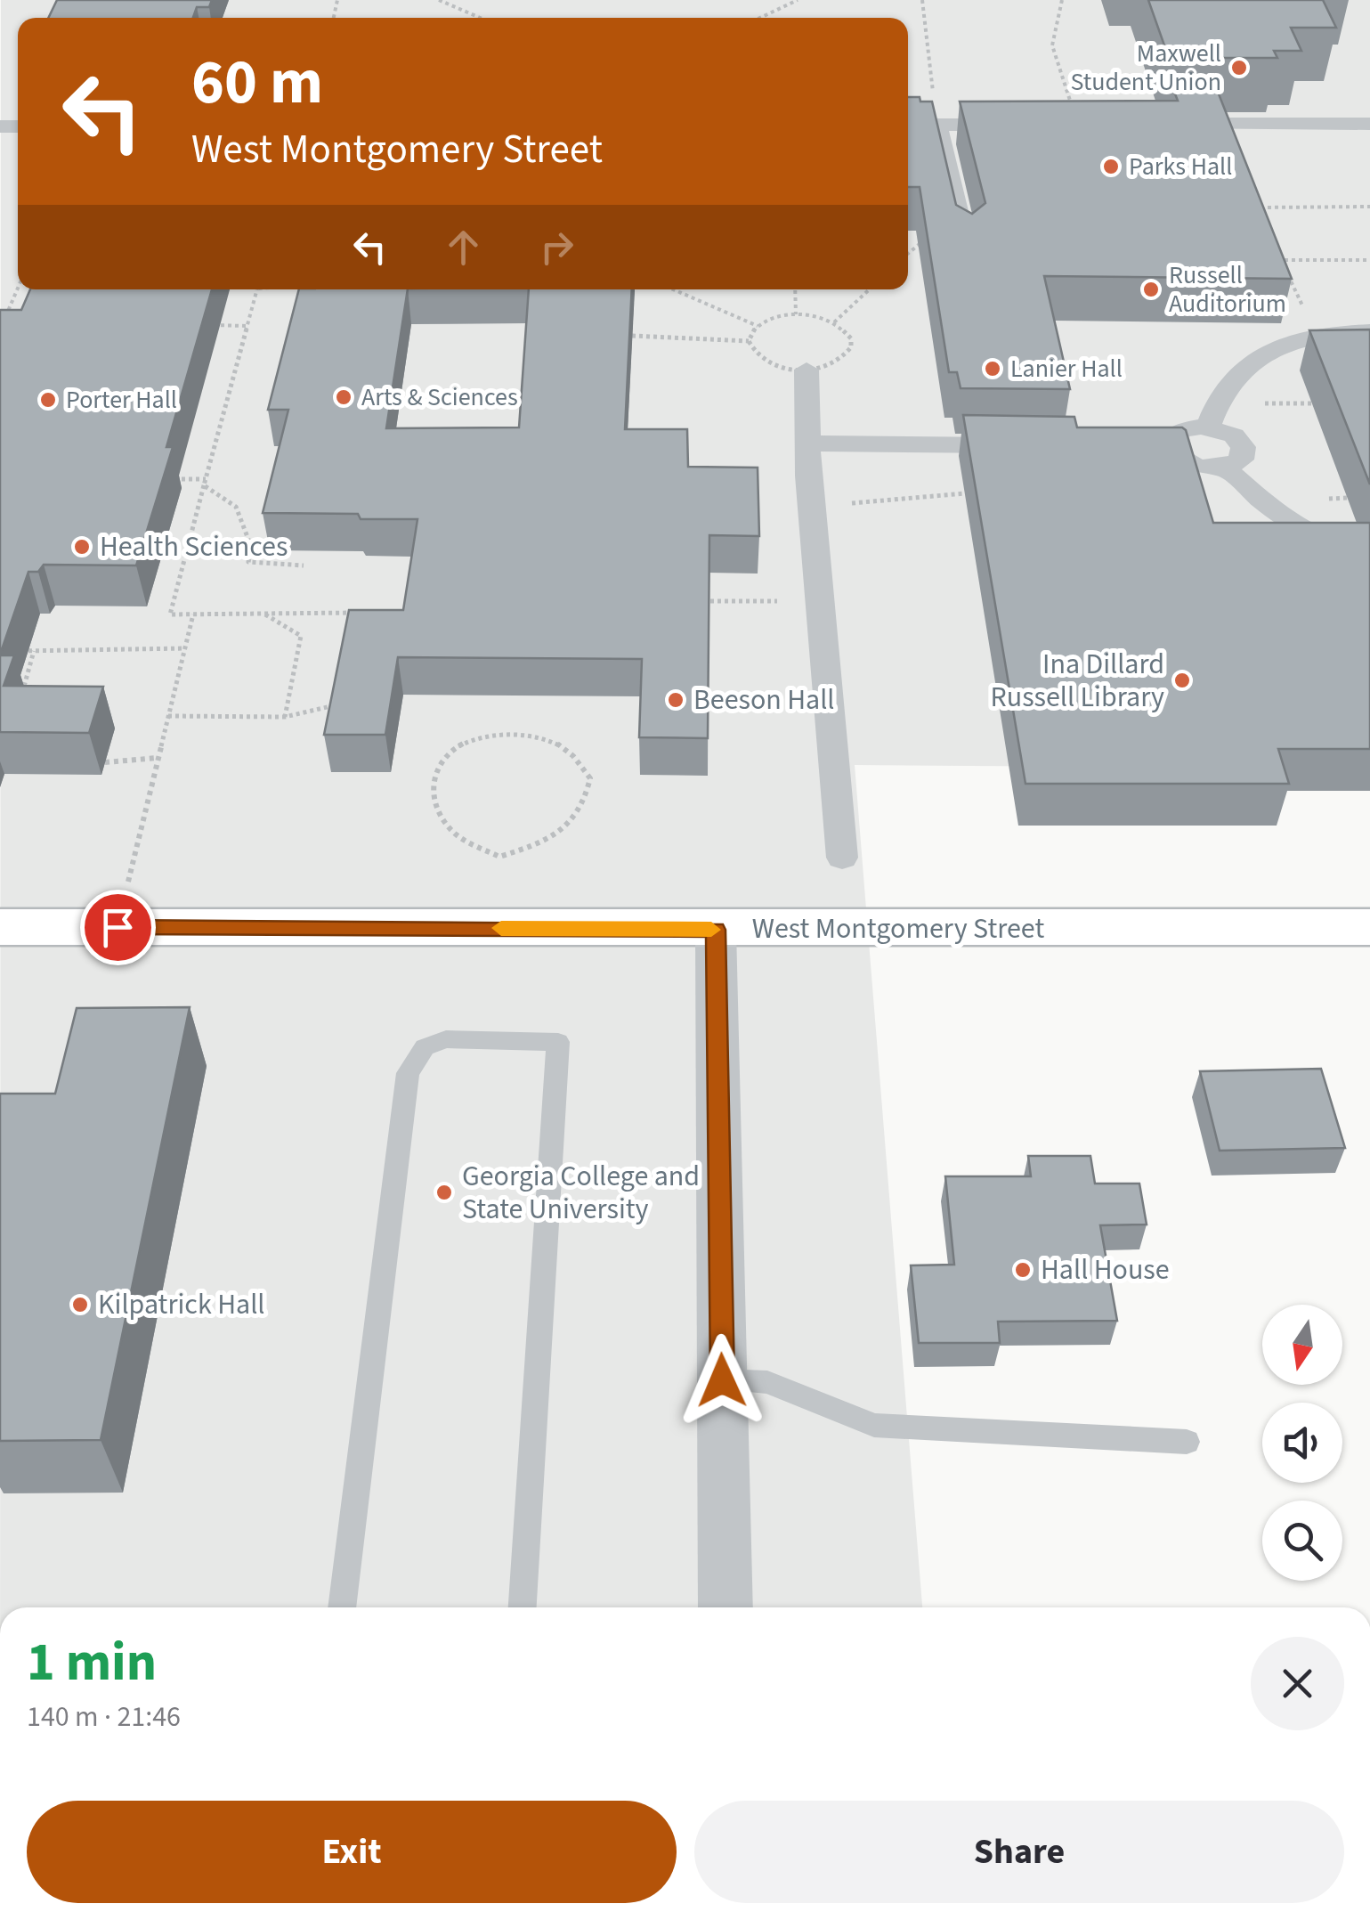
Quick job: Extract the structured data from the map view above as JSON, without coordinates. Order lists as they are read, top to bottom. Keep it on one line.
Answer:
{"streets":{"main road":["West Montgomery Street"]},"places":["Maxwell Student Union","Parks Hall","Russell Auditorium","Lanier Hall","Arts & Sciences","Porter Hall","Health Sciences","Ina Dillard Russell Library","Beeson Hall","Georgia College and State University","Hall House","Kilpatrick Hall"],"north":"bottom","page":{"turn":["60 m","West Montgomery Street"],"heading":["1 min","140 m · 21:46"],"buttons":["Exit","Share"]}}
